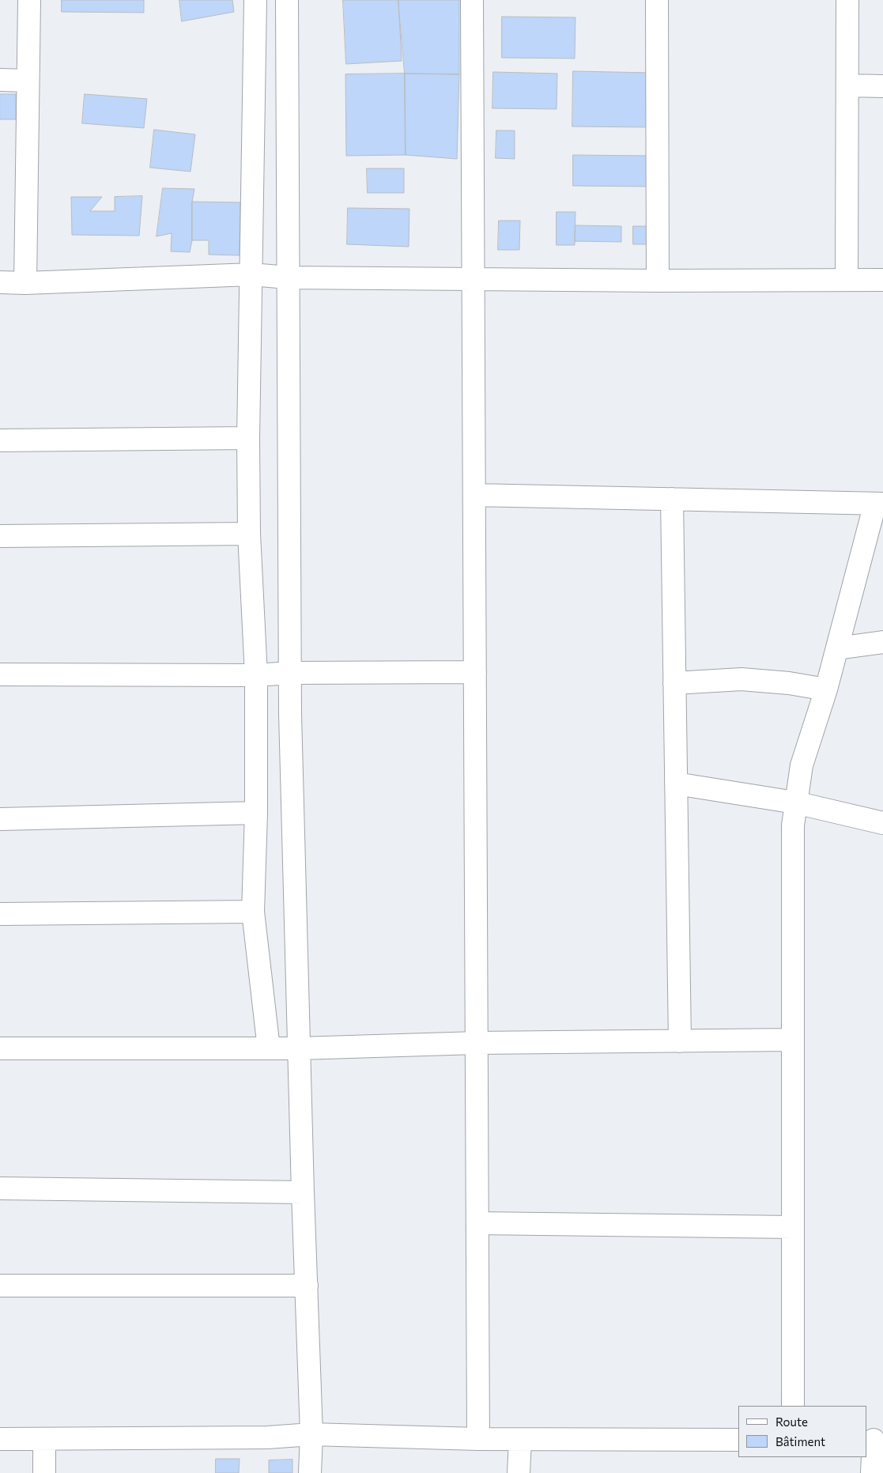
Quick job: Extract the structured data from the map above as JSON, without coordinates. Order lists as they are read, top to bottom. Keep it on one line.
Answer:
{"legend":["Route","Bâtiment"]}
